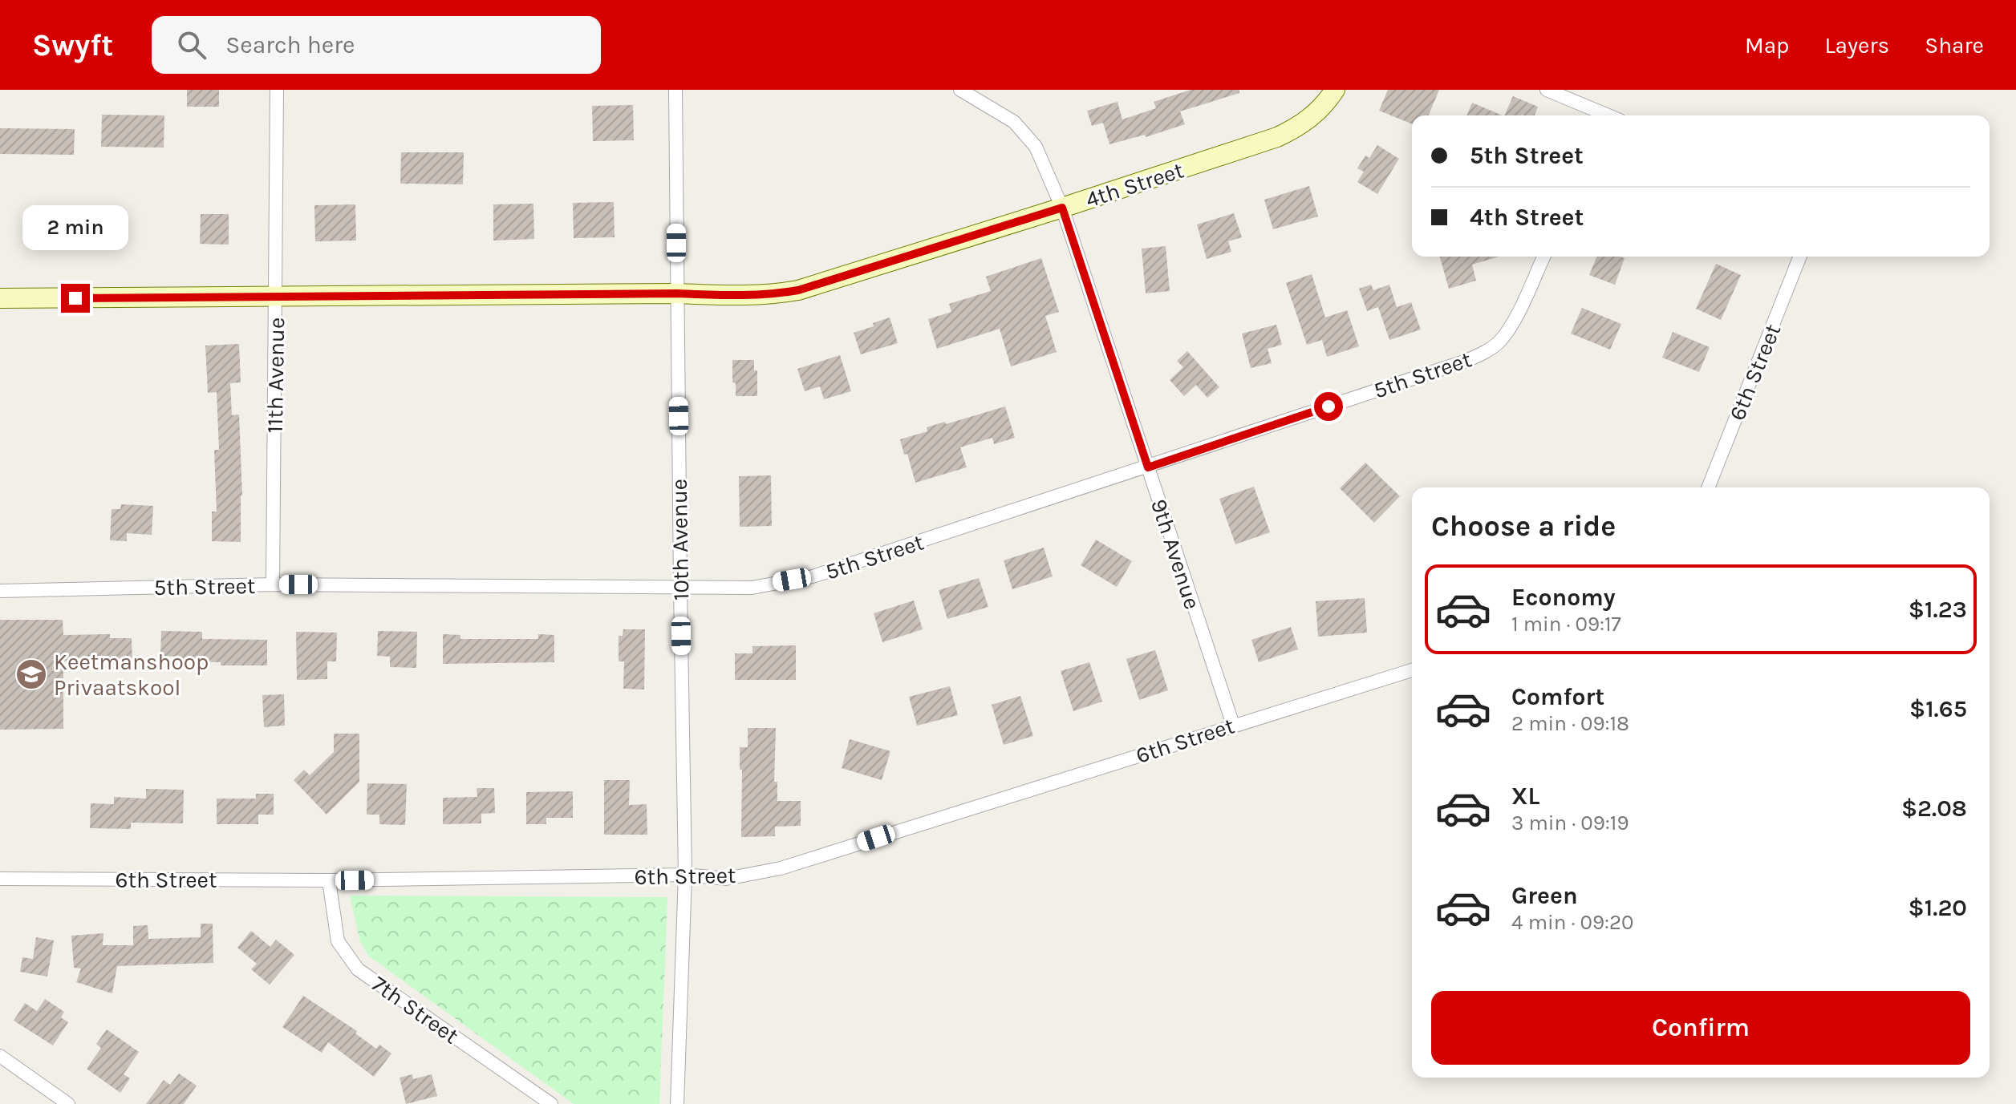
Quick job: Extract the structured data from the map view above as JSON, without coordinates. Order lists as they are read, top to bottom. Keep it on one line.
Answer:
{"streets":{"street":["4th Street","6th Street","5th Street","11th Avenue","10th Avenue","9th Avenue","7th Street"]},"crossings":[["4th Street","11th Avenue"],["4th Street","10th Avenue"],["4th Street","9th Avenue"],["6th Street","10th Avenue"],["6th Street","9th Avenue"],["6th Street","7th Street"],["5th Street","11th Avenue"],["5th Street","10th Avenue"],["5th Street","9th Avenue"]],"places":{"school or university":["Keetmanshoop Privaatskool"]},"page":{"header":"Swyft","search":"Search here","nav":["Map","Layers","Share"],"banner":["5th Street","4th Street"],"bubble":"2 min","heading":"Choose a ride","list":[{"name":"Economy","note":"1 min · 09:17","value":"$1.23"},{"name":"Comfort","note":"2 min · 09:18","value":"$1.65"},{"name":"XL","note":"3 min · 09:19","value":"$2.08"},{"name":"Green","note":"4 min · 09:20","value":"$1.20"}],"buttons":"Confirm"}}
